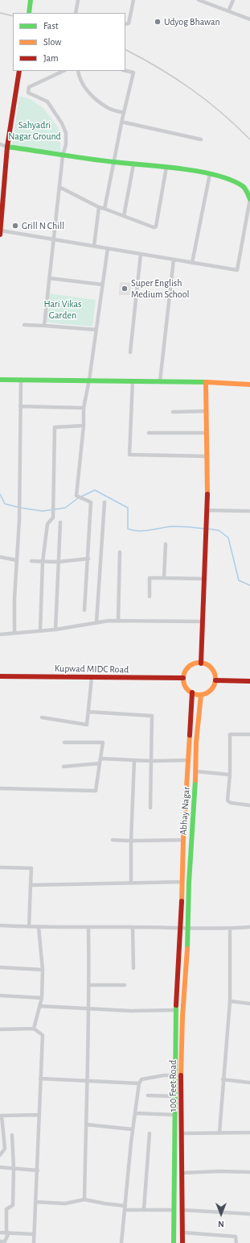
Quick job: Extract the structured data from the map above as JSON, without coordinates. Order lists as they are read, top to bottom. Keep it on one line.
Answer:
{"streets":{"main road":["Kupwad MIDC Road","Abhay Nagar","100 Feet Road"]},"crossings":[["Kupwad MIDC Road","Abhay Nagar"],["Abhay Nagar","100 Feet Road"]],"parks":["Sahyadri Nagar Ground","Hari Vikas Garden"],"places":["Udyog Bhawan","Grill N Chill","Super English Medium School"],"legend":["Fast","Slow","Jam"],"north":"bottom"}
